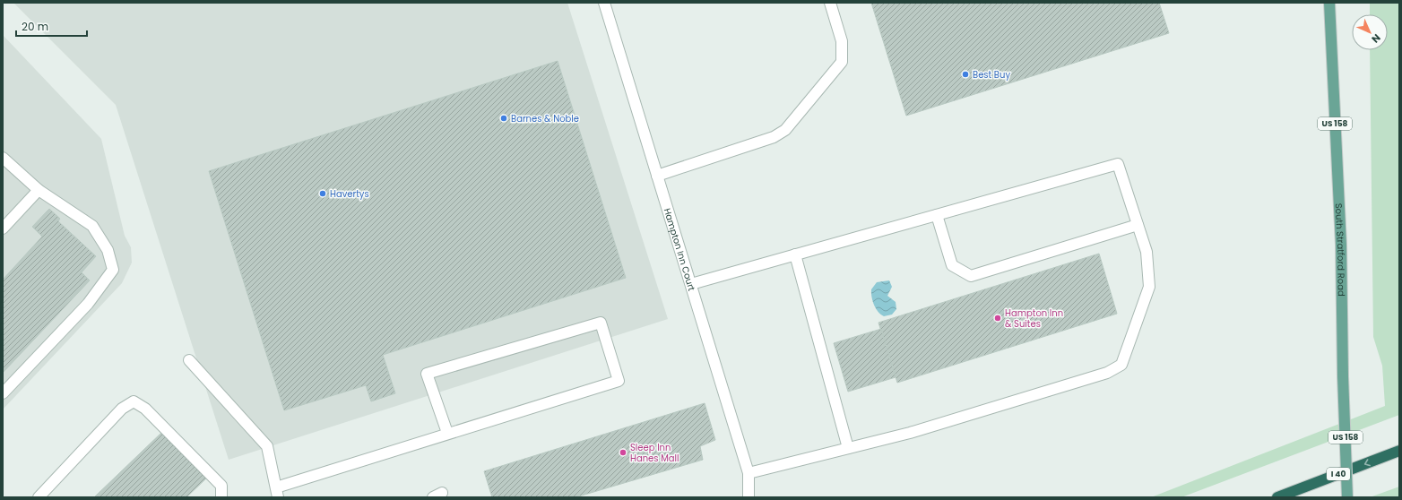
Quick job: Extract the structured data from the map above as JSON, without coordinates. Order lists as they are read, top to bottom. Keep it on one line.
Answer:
{"streets":{"highway":["I 40"],"main road":["US 158","South Stratford Road"],"street":["Hampton Inn Court"]},"places":["Best Buy","Barnes & Noble","Havertys","Hampton Inn & Suites","Sleep Inn Hanes Mall"],"scale_bar":"20 m","north":"bottom right"}
